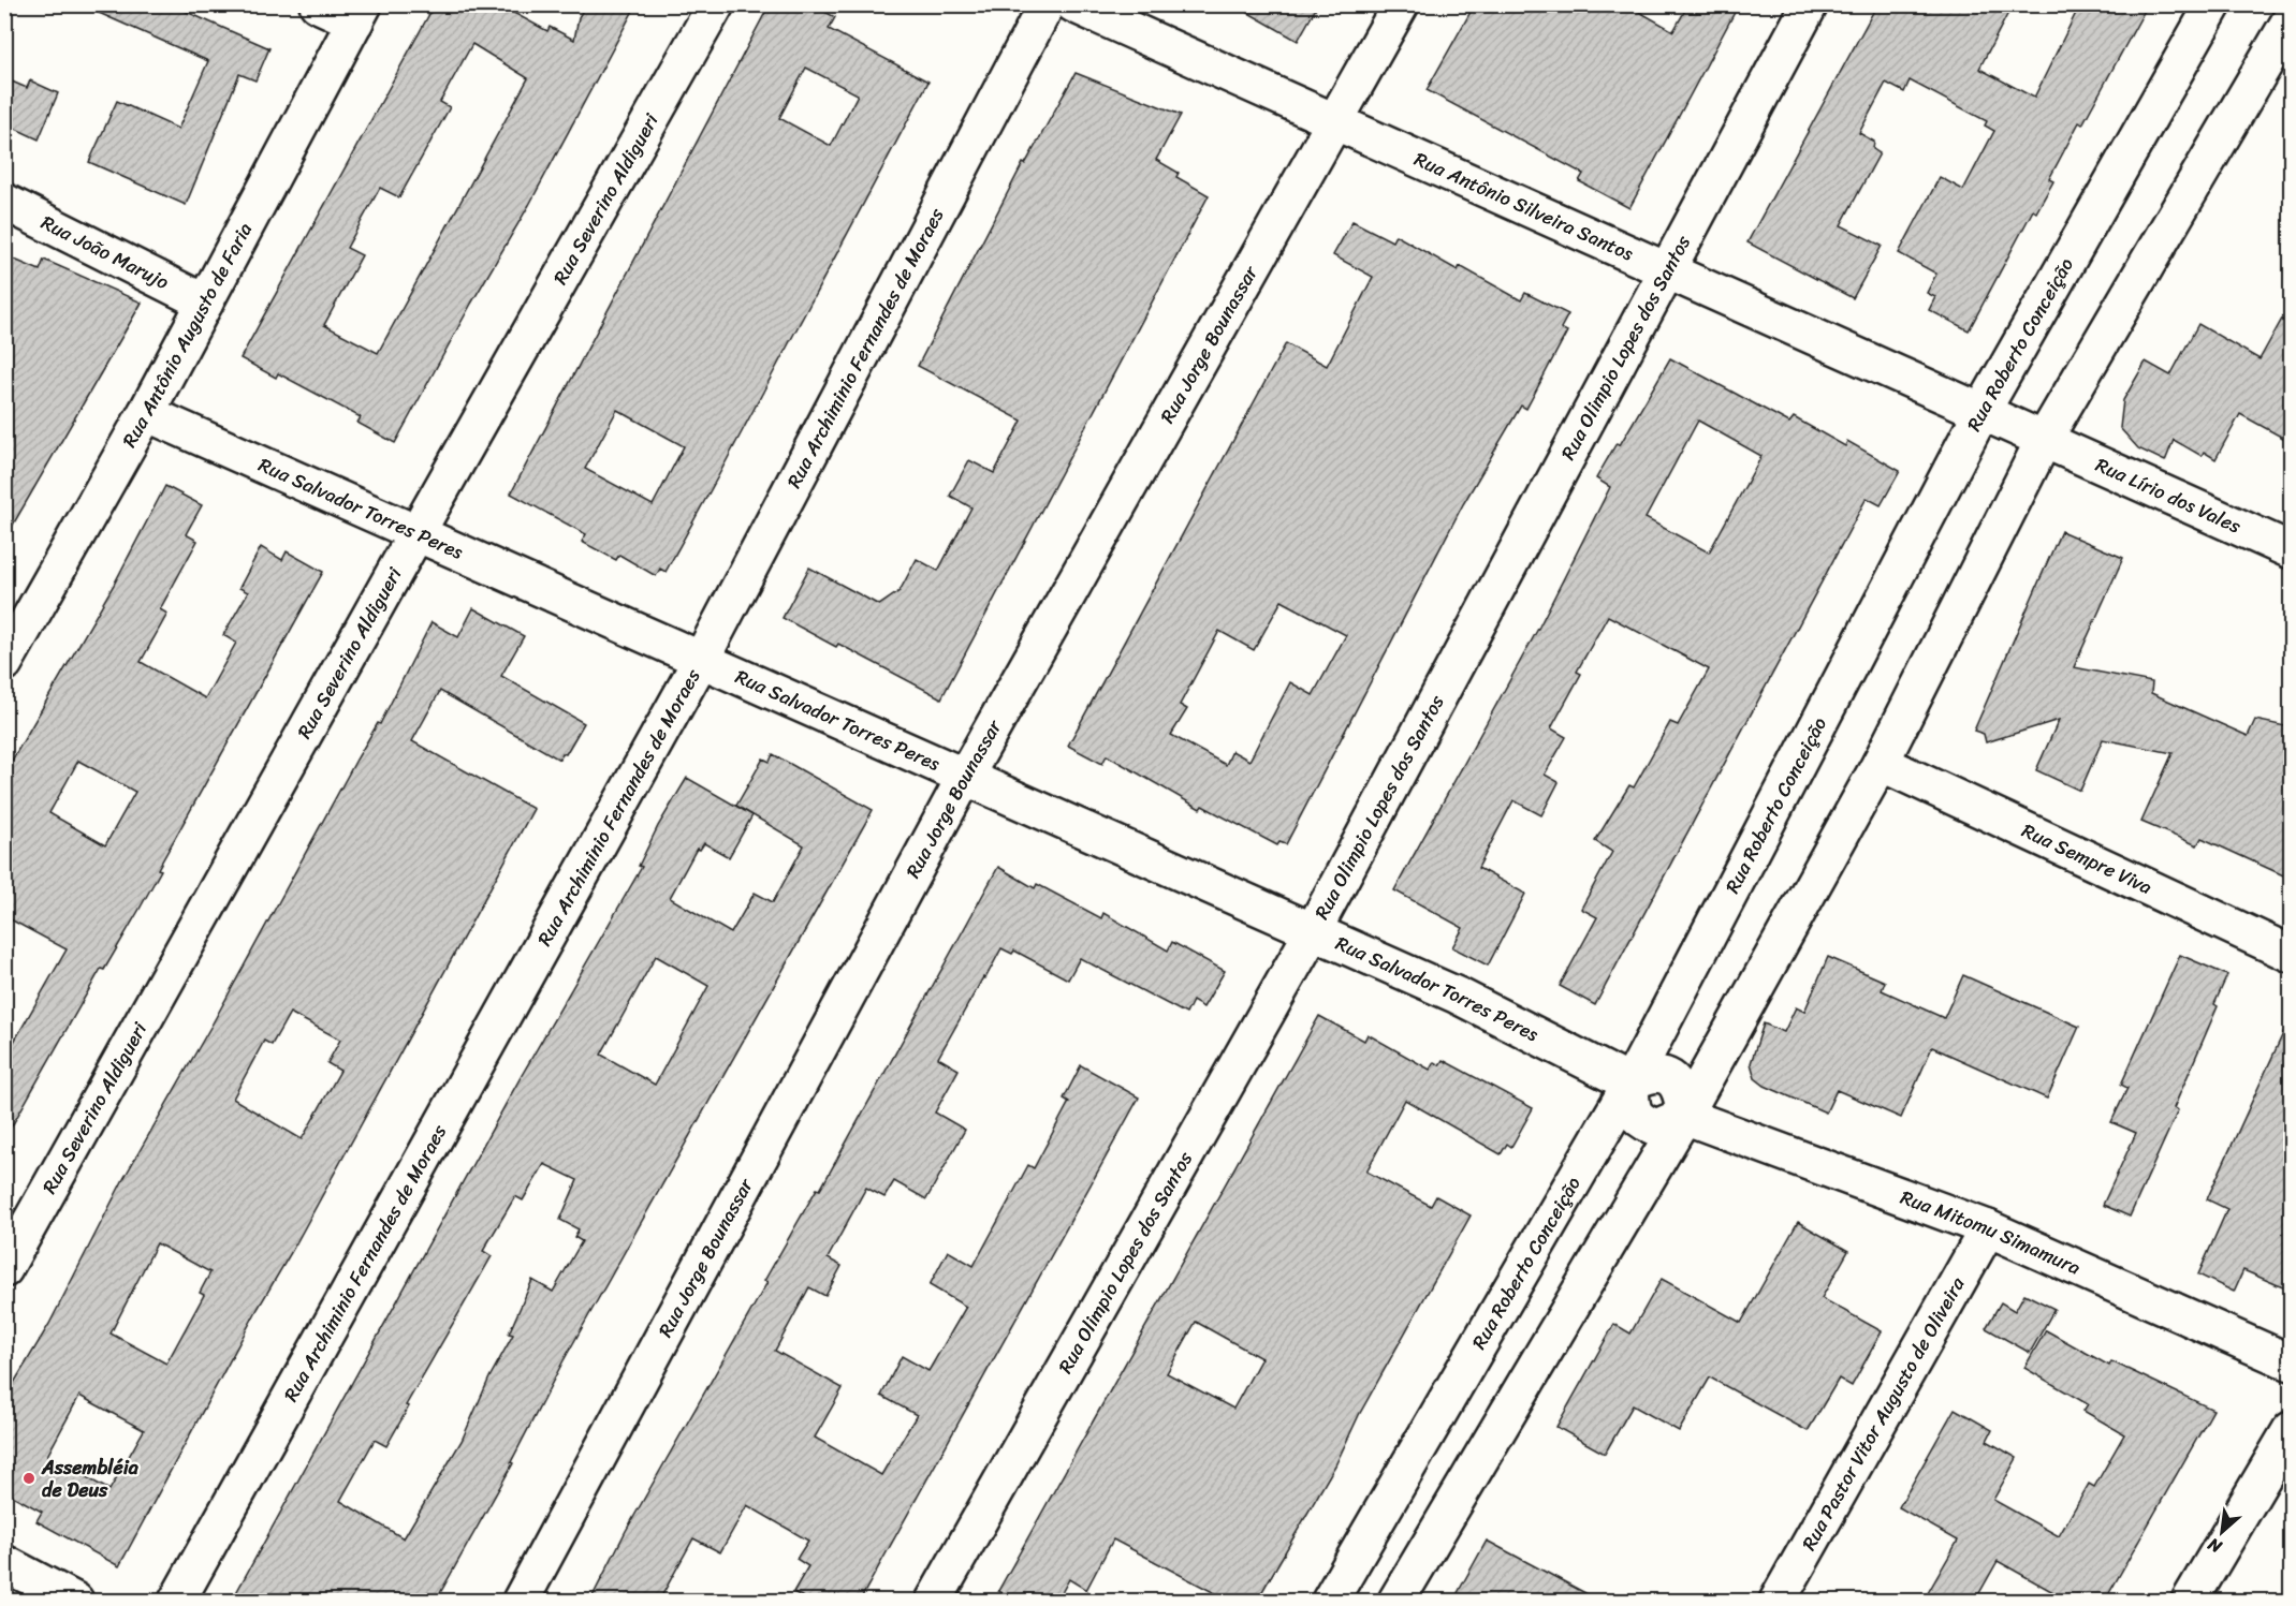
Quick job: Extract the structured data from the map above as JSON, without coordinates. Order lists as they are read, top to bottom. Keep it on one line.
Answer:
{"streets":{"street":["Rua Severino Aldigueri","Rua Antônio Silveira Santos","Rua João Marujo","Rua Antônio Augusto de Faria","Rua Jorge Bounassar","Rua Roberto Conceição","Rua Archiminio Fernandes de Moraes","Rua Olimpio Lopes dos Santos","Rua Lírio dos Vales","Rua Salvador Torres Peres","Rua Sempre Viva","Rua Mitomu Simamura","Rua Pastor Vitor Augusto de Oliveira"]},"crossings":[["Rua Severino Aldigueri","Rua Salvador Torres Peres"],["Rua Antônio Silveira Santos","Rua Jorge Bounassar"],["Rua Antônio Silveira Santos","Rua Roberto Conceição"],["Rua Antônio Silveira Santos","Rua Olimpio Lopes dos Santos"],["Rua Antônio Silveira Santos","Rua Lírio dos Vales"],["Rua João Marujo","Rua Antônio Augusto de Faria"],["Rua Antônio Augusto de Faria","Rua Salvador Torres Peres"],["Rua Jorge Bounassar","Rua Salvador Torres Peres"],["Rua Roberto Conceição","Rua Salvador Torres Peres"],["Rua Archiminio Fernandes de Moraes","Rua Salvador Torres Peres"],["Rua Olimpio Lopes dos Santos","Rua Salvador Torres Peres"],["Rua Mitomu Simamura","Rua Pastor Vitor Augusto de Oliveira"]],"places":["Assembléia de Deus"],"north":"bottom left"}
